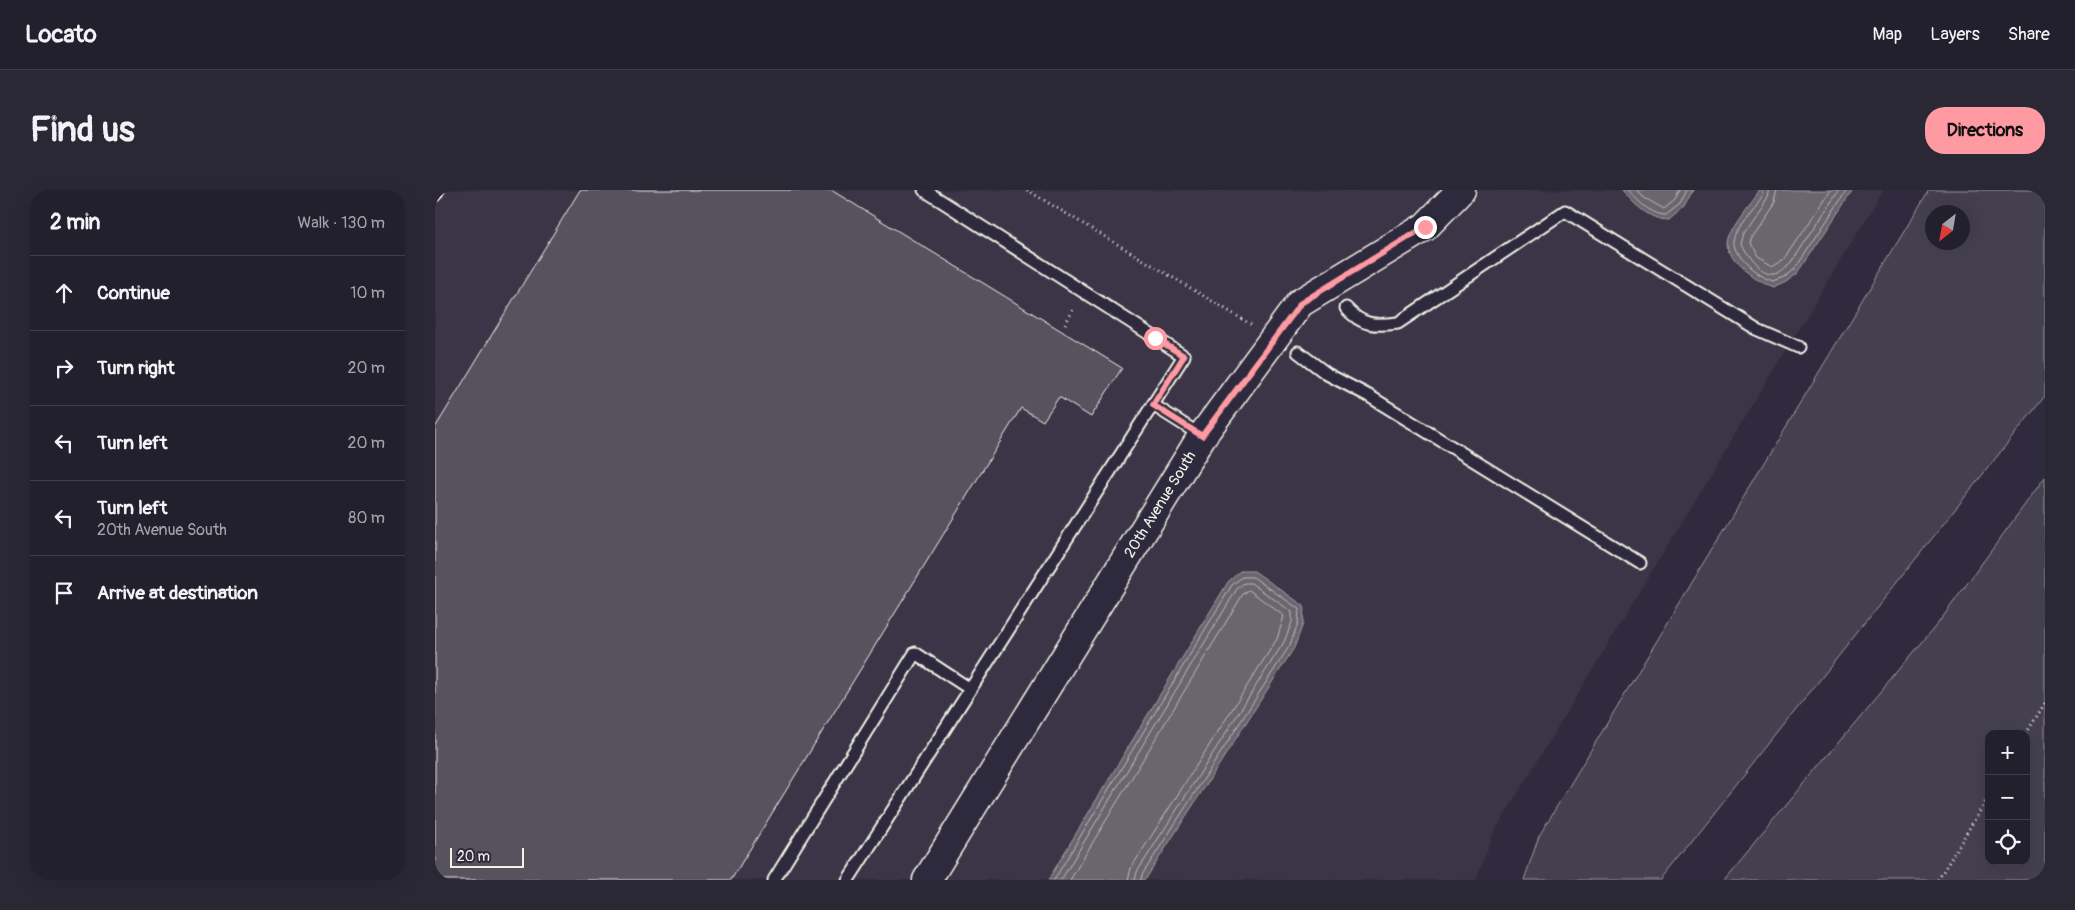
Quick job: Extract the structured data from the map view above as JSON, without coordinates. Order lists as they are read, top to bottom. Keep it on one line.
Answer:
{"streets":{"street":["20th Avenue South"]},"scale_bar":"20 m","north":"bottom left","page":{"header":"Locato","nav":["Map","Layers","Share"],"buttons":"Directions","title":"Find us","heading":["2 min","Walk · 130 m"],"list":[["Continue","10 m"],["Turn right","20 m"],["Turn left","20 m"],["Turn left","20th Avenue South","80 m"],"Arrive at destination"],"map_buttons":["+","−"],"scale":"20 m"}}
